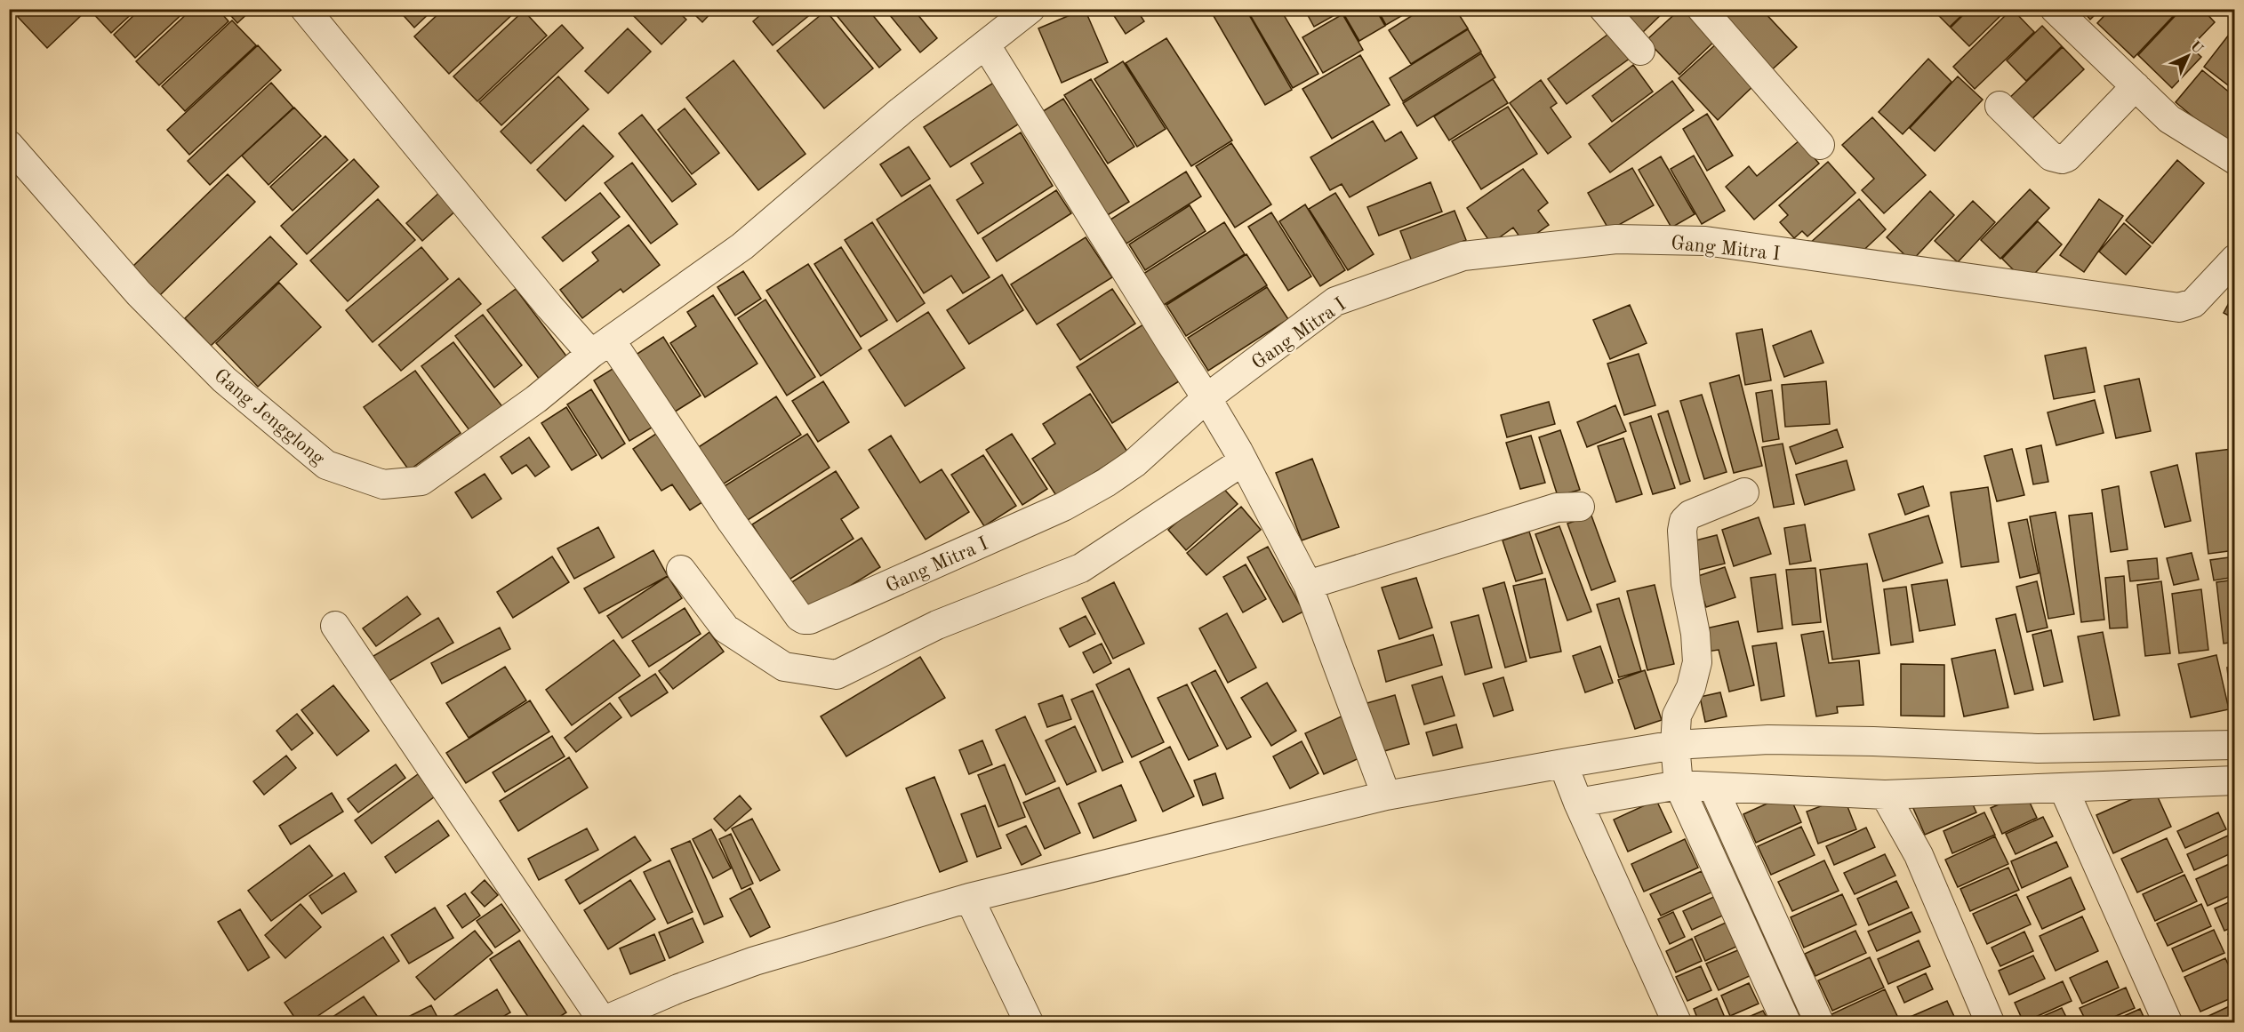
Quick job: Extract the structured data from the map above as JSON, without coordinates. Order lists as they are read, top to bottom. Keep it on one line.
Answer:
{"streets":{"street":["Gang Mitra I","Gang Jengglong"]},"crossings":[["Gang Mitra I","Gang Jengglong"]],"north":"top right"}
